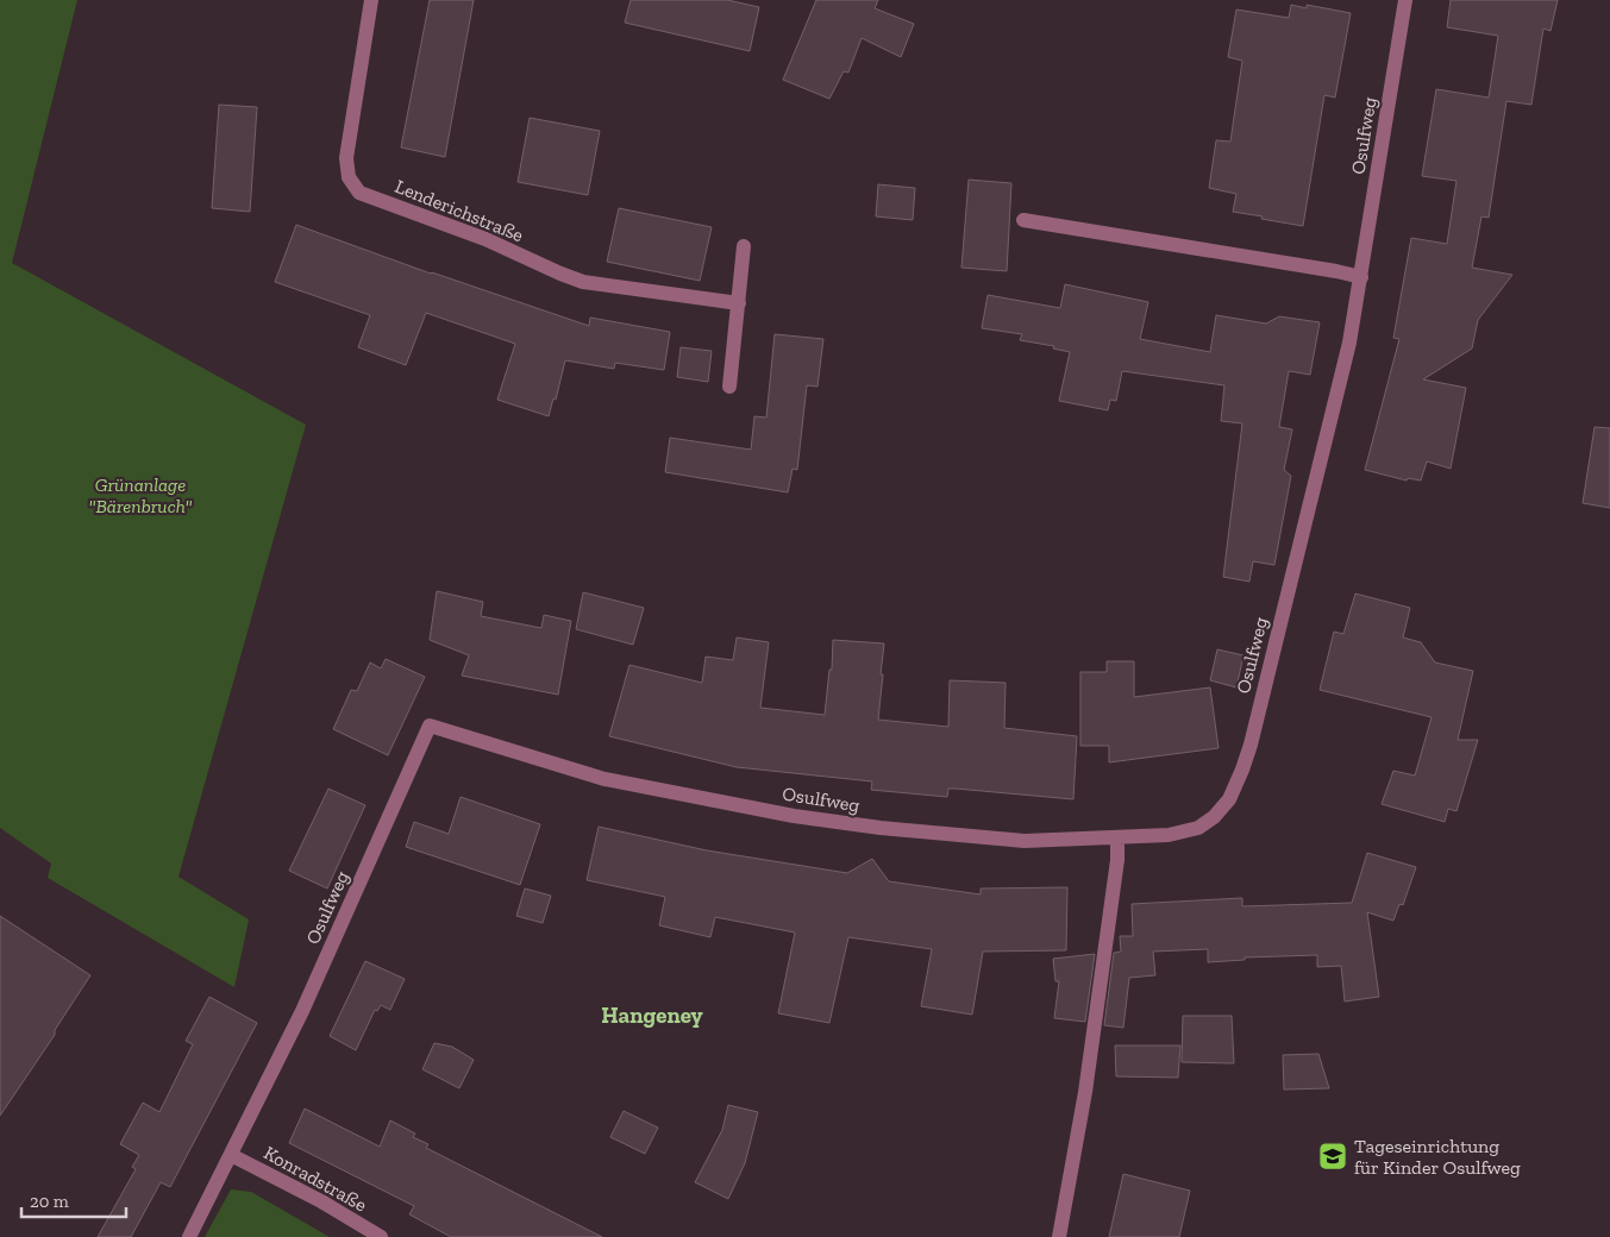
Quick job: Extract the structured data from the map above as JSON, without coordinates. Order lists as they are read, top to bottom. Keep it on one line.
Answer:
{"streets":{"street":["Osulfweg","Lenderichstraße","Konradstraße"]},"crossings":[["Osulfweg","Konradstraße"]],"districts":["Hangeney"],"parks":["Grünanlage \"Bärenbruch\""],"places":{"school or university":["Tageseinrichtung für Kinder Osulfweg"]},"scale_bar":"20 m"}
